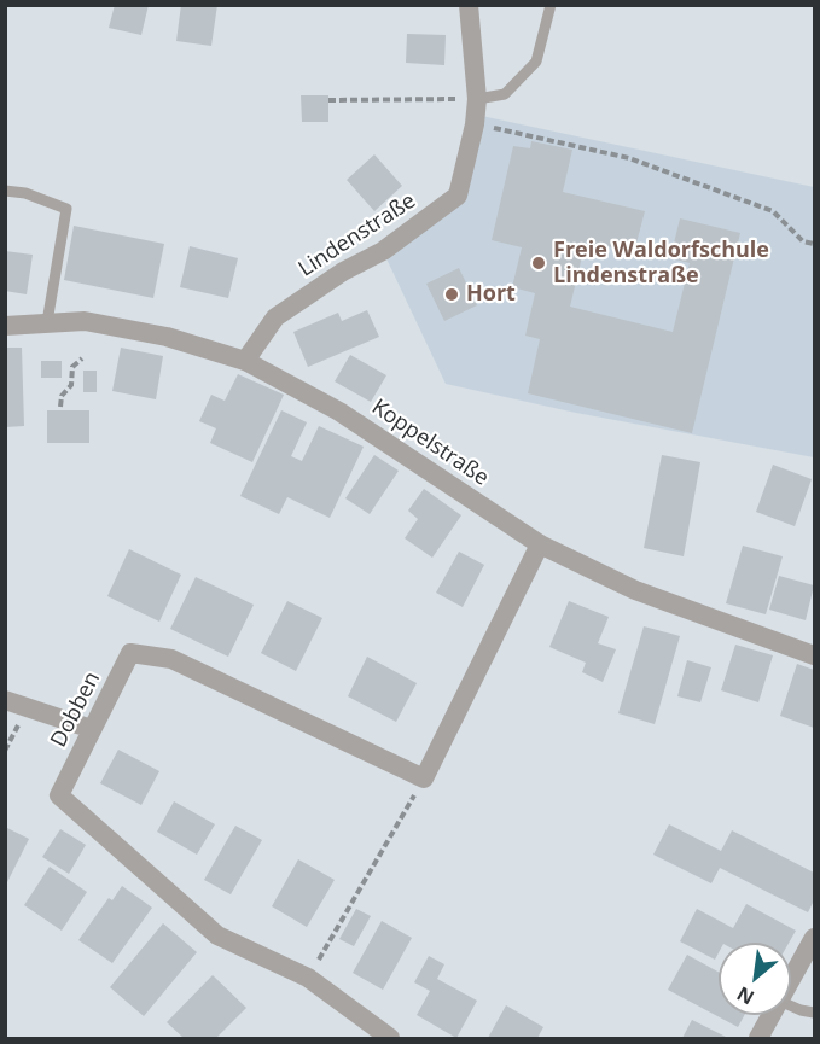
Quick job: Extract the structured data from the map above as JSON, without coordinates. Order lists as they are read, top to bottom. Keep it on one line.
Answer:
{"streets":{"street":["Lindenstraße","Koppelstraße","Dobben"]},"crossings":[["Lindenstraße","Koppelstraße"]],"places":["Freie Waldorfschule Lindenstraße","Hort"],"north":"bottom left"}
